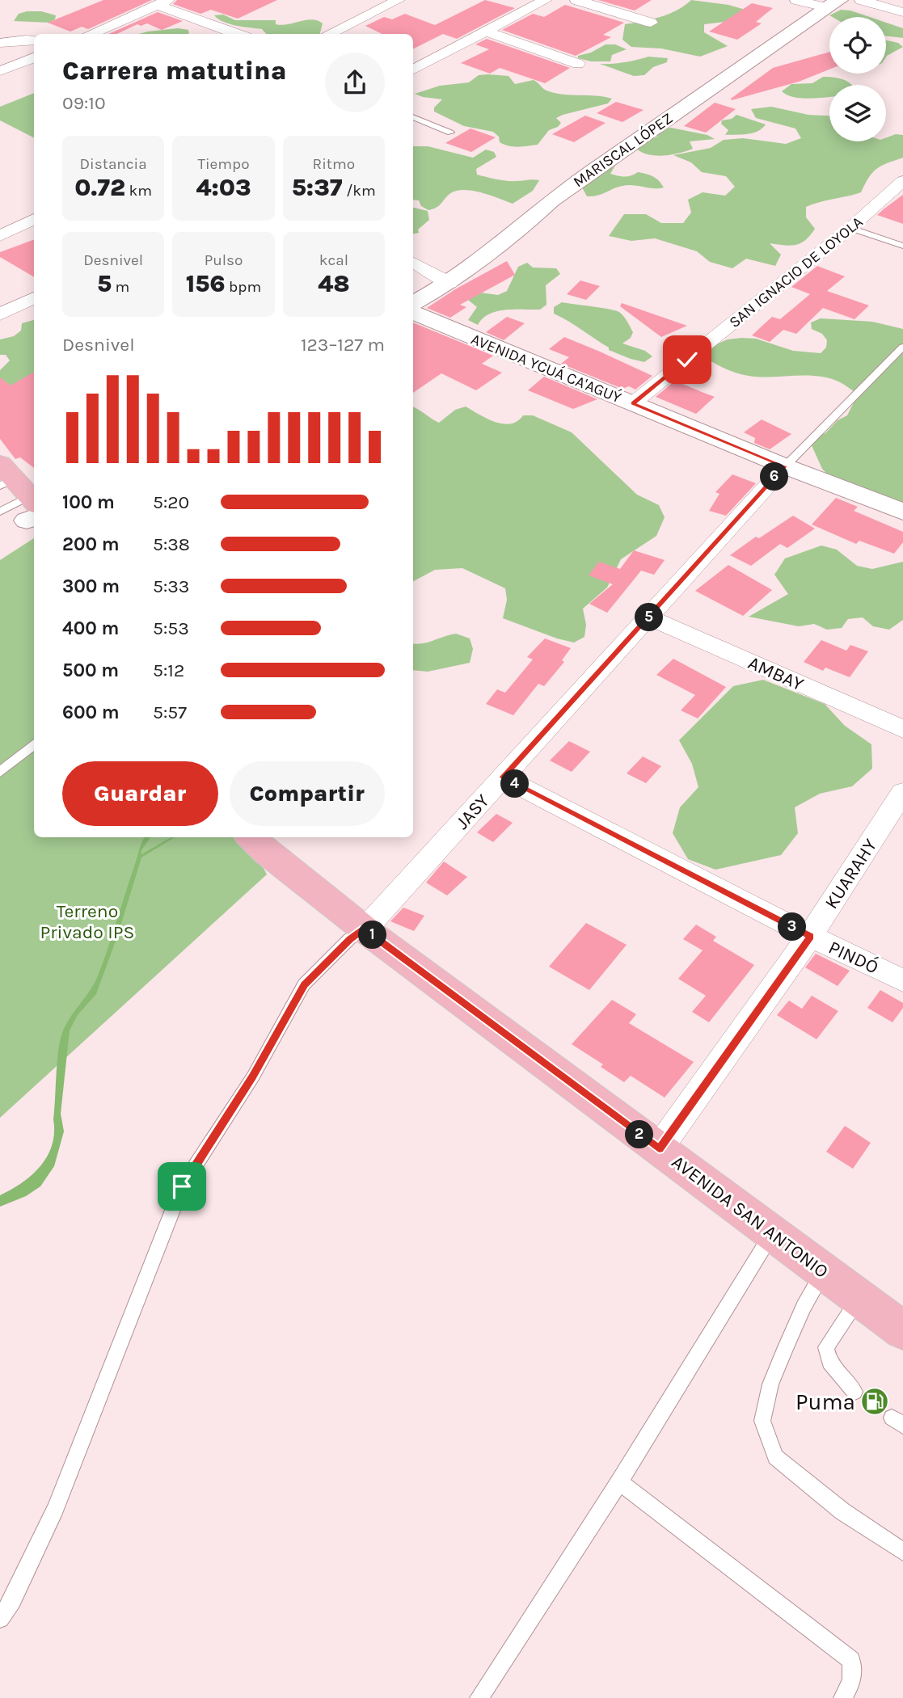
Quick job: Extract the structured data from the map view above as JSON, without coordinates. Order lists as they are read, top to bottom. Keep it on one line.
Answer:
{"streets":{"main road":["AVENIDA SAN ANTONIO"],"street":["MARISCAL LÓPEZ","SAN IGNACIO DE LOYOLA","AVENIDA YCUÁ CA'AGUÝ","AMBAY","JASY","KUARAHY","PINDÓ"]},"crossings":[["SAN IGNACIO DE LOYOLA","AVENIDA YCUÁ CA'AGUÝ"],["AVENIDA YCUÁ CA'AGUÝ","JASY"],["AMBAY","JASY"],["JASY","PINDÓ"],["JASY","AVENIDA SAN ANTONIO"],["KUARAHY","PINDÓ"],["KUARAHY","AVENIDA SAN ANTONIO"]],"parks":["Terreno Privado IPS"],"places":{"fuel station":["Puma"]},"page":{"heading":["Carrera matutina","09:10"],"stats":[["Distancia","0.72 km"],["Tiempo","4:03"],["Ritmo","5:37 /km"],["Desnivel","5 m"],["Pulso","156 bpm"],["kcal","48"]],"chart":["Desnivel","123–127 m"],"pins":["6","5","4","3","1","2"],"list":[{"name":"100 m","note":"5:20"},{"name":"200 m","note":"5:38"},{"name":"300 m","note":"5:33"},{"name":"400 m","note":"5:53"},{"name":"500 m","note":"5:12"},{"name":"600 m","note":"5:57"}],"buttons":["Guardar","Compartir"]}}
